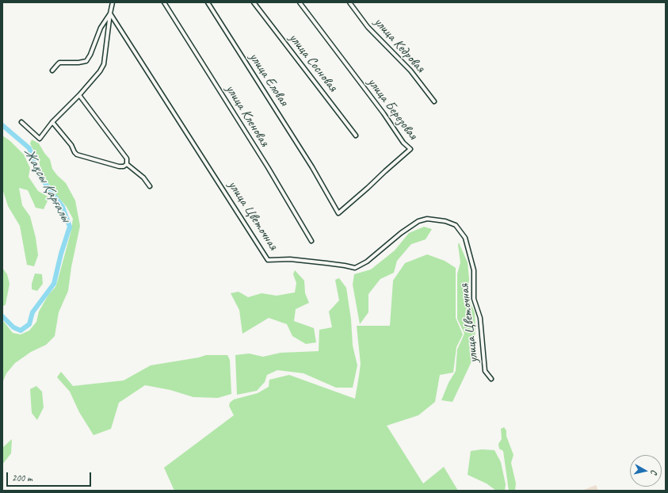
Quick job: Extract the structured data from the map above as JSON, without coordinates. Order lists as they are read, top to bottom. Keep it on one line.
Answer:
{"streets":{"street":["улица Кедровая","улица Сосновая","улица Еловая","улица Березовая","улица Кленовая","улица Цветочная"]},"crossings":[["улица Еловая","улица Березовая"]],"water":["Жақсы Қарғалы"],"scale_bar":"200 m","north":"right"}
